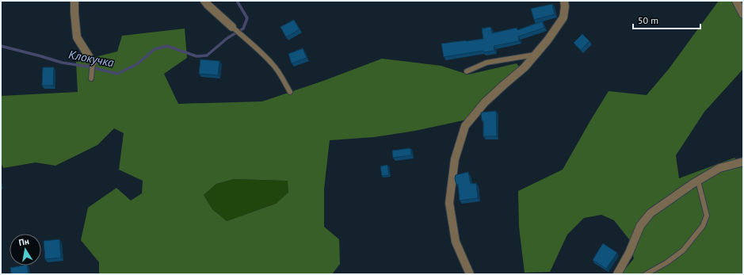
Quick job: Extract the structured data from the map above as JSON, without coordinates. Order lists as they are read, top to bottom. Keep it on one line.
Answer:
{"water":["Клокучка"],"scale_bar":"50 m","north":"top"}
